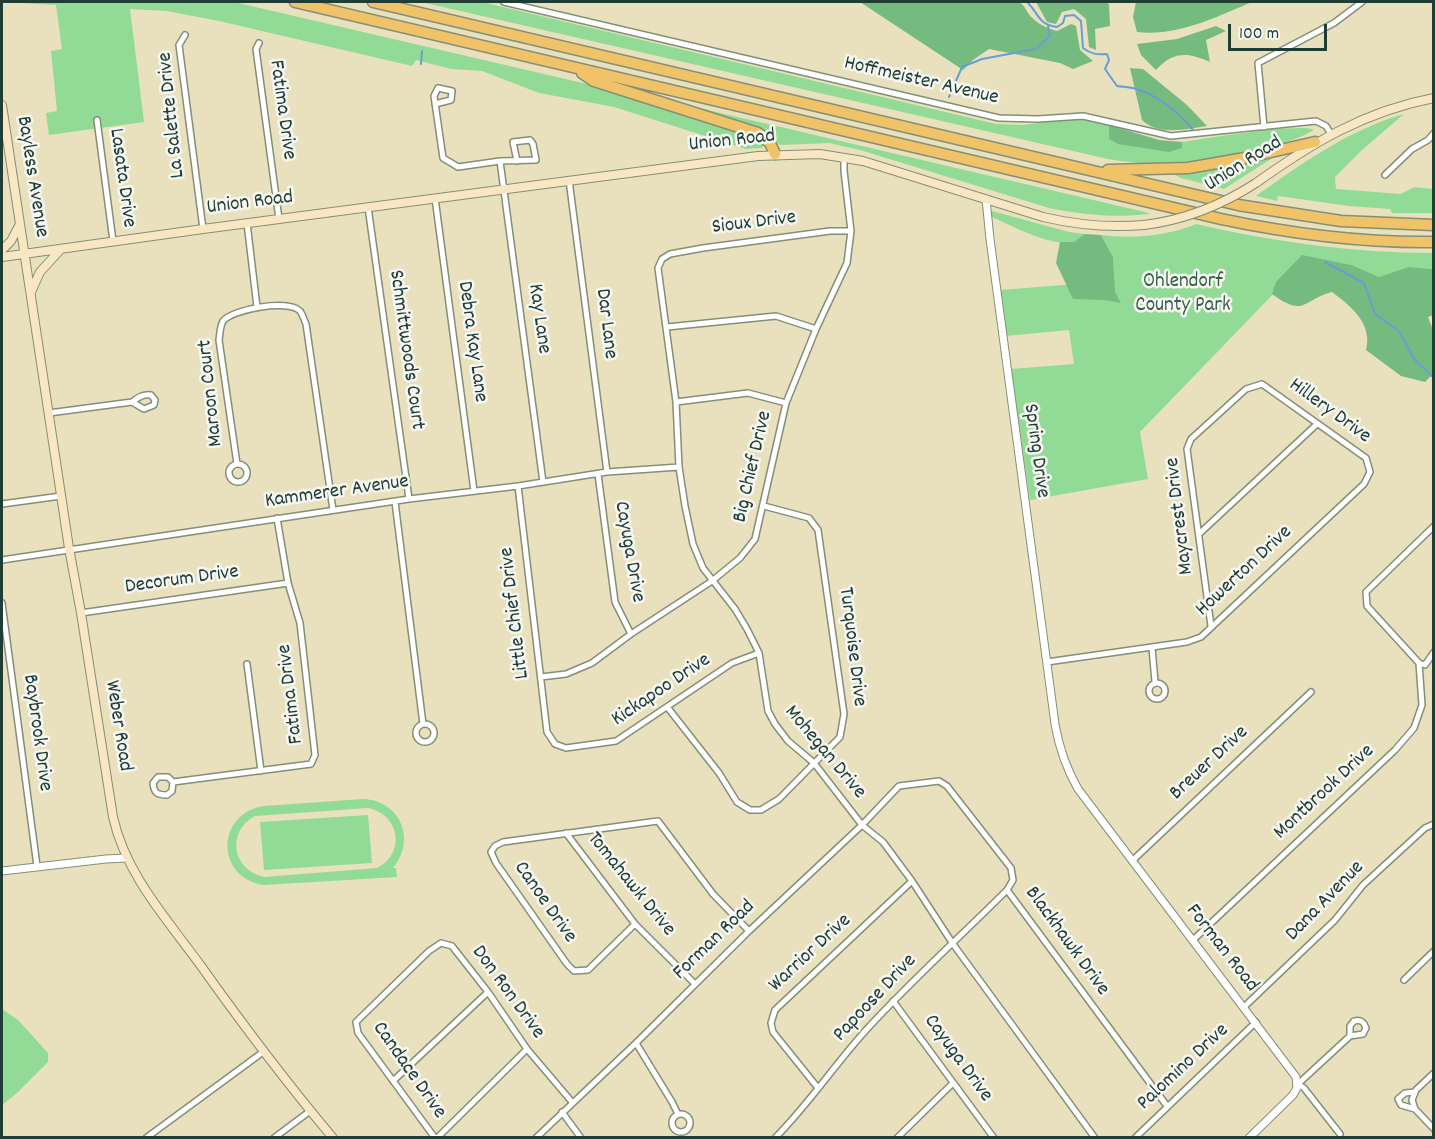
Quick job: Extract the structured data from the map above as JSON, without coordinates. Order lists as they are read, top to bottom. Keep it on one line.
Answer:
{"streets":{"main road":["Union Road","Bayless Avenue","Weber Road"],"street":["Hoffmeister Avenue","Fatima Drive","La Salette Drive","Lasata Drive","Sioux Drive","Kay Lane","Dar Lane","Debra Kay Lane","Schmittwoods Court","Maroon Court","Hillery Drive","Spring Drive","Big Chief Drive","Kammerer Avenue","Maycrest Drive","Cayuga Drive","Howerton Drive","Decorum Drive","Little Chief Drive","Turquoise Drive","Kickapoo Drive","Baybrook Drive","Mohegan Drive","Breuer Drive","Montbrook Drive","Tomahawk Drive","Dana Avenue","Canoe Drive","Forman Road","Blackhawk Drive","Warrior Drive","Don Ron Drive","Papoose Drive","Palomino Drive","Candace Drive"]},"crossings":[["Hoffmeister Avenue","Union Road"],["Fatima Drive","Union Road"],["Fatima Drive","Kammerer Avenue"],["Fatima Drive","Decorum Drive"],["La Salette Drive","Union Road"],["Union Road","Bayless Avenue"],["Union Road","Lasata Drive"],["Union Road","Kay Lane"],["Union Road","Dar Lane"],["Union Road","Debra Kay Lane"],["Union Road","Schmittwoods Court"],["Union Road","Spring Drive"],["Union Road","Big Chief Drive"],["Union Road","Weber Road"],["Bayless Avenue","Weber Road"],["Sioux Drive","Big Chief Drive"],["Sioux Drive","Mohegan Drive"],["Kay Lane","Kammerer Avenue"],["Dar Lane","Kammerer Avenue"],["Debra Kay Lane","Kammerer Avenue"],["Schmittwoods Court","Kammerer Avenue"],["Hillery Drive","Maycrest Drive"],["Hillery Drive","Howerton Drive"],["Spring Drive","Howerton Drive"],["Spring Drive","Forman Road"],["Big Chief Drive","Cayuga Drive"],["Big Chief Drive","Little Chief Drive"],["Big Chief Drive","Turquoise Drive"],["Big Chief Drive","Mohegan Drive"],["Kammerer Avenue","Cayuga Drive"],["Kammerer Avenue","Little Chief Drive"],["Kammerer Avenue","Weber Road"],["Kammerer Avenue","Mohegan Drive"],["Maycrest Drive","Howerton Drive"],["Cayuga Drive","Papoose Drive"],["Decorum Drive","Weber Road"],["Little Chief Drive","Kickapoo Drive"],["Turquoise Drive","Kickapoo Drive"],["Turquoise Drive","Mohegan Drive"],["Kickapoo Drive","Mohegan Drive"],["Mohegan Drive","Forman Road"],["Mohegan Drive","Warrior Drive"],["Mohegan Drive","Papoose Drive"],["Breuer Drive","Forman Road"],["Montbrook Drive","Forman Road"],["Tomahawk Drive","Canoe Drive"],["Tomahawk Drive","Forman Road"],["Dana Avenue","Forman Road"],["Forman Road","Blackhawk Drive"],["Forman Road","Don Ron Drive"],["Forman Road","Palomino Drive"],["Blackhawk Drive","Papoose Drive"],["Blackhawk Drive","Palomino Drive"],["Warrior Drive","Papoose Drive"],["Don Ron Drive","Candace Drive"]],"parks":["Ohlendorf County Park"],"scale_bar":"100 m"}
